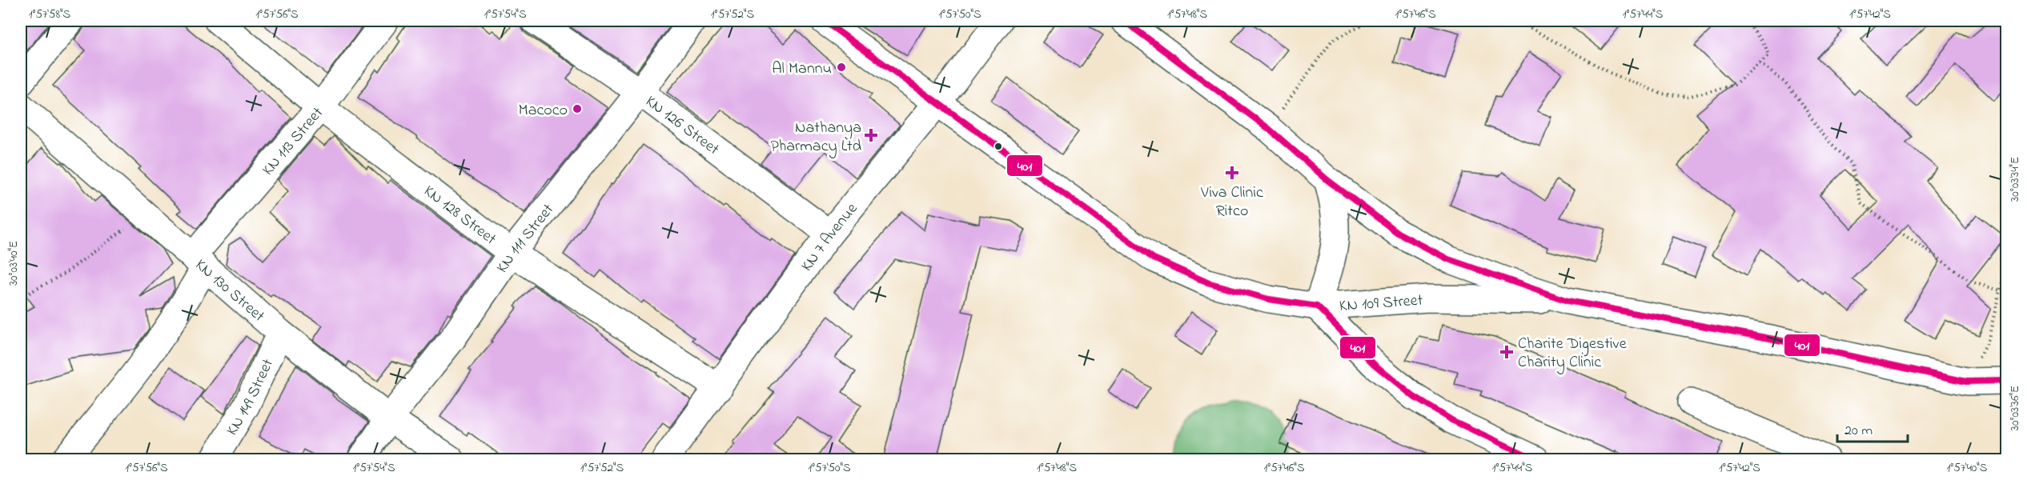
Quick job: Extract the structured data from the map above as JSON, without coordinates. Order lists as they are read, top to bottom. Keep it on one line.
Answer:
{"streets":{"street":["KN 126 Street","KN 113 Street","KN 128 Street","KN 7 Avenue","KN 111 Street","KN 130 Street","KN 109 Street","KN 149 Street"]},"crossings":[["KN 126 Street","KN 7 Avenue"],["KN 126 Street","KN 111 Street"],["KN 113 Street","KN 128 Street"],["KN 113 Street","KN 130 Street"],["KN 128 Street","KN 7 Avenue"],["KN 128 Street","KN 111 Street"],["KN 7 Avenue","KN 109 Street"],["KN 111 Street","KN 130 Street"],["KN 130 Street","KN 149 Street"]],"places":{"other":["Al Mannu","Macoco"],"health":["Nathanya Pharmacy Ltd","Viva Clinic Ritco","Charite Digestive Charity Clinic"]},"lines":["transit line 401"],"scale_bar":"20 m","coordinates":["1°57'58\"S","1°57'56\"S","1°57'54\"S","1°57'52\"S","1°57'50\"S","1°57'48\"S","1°57'46\"S","1°57'44\"S","1°57'42\"S","30°03'34\"E","30°03'40\"E","30°03'36\"E","1°57'40\"S"]}
